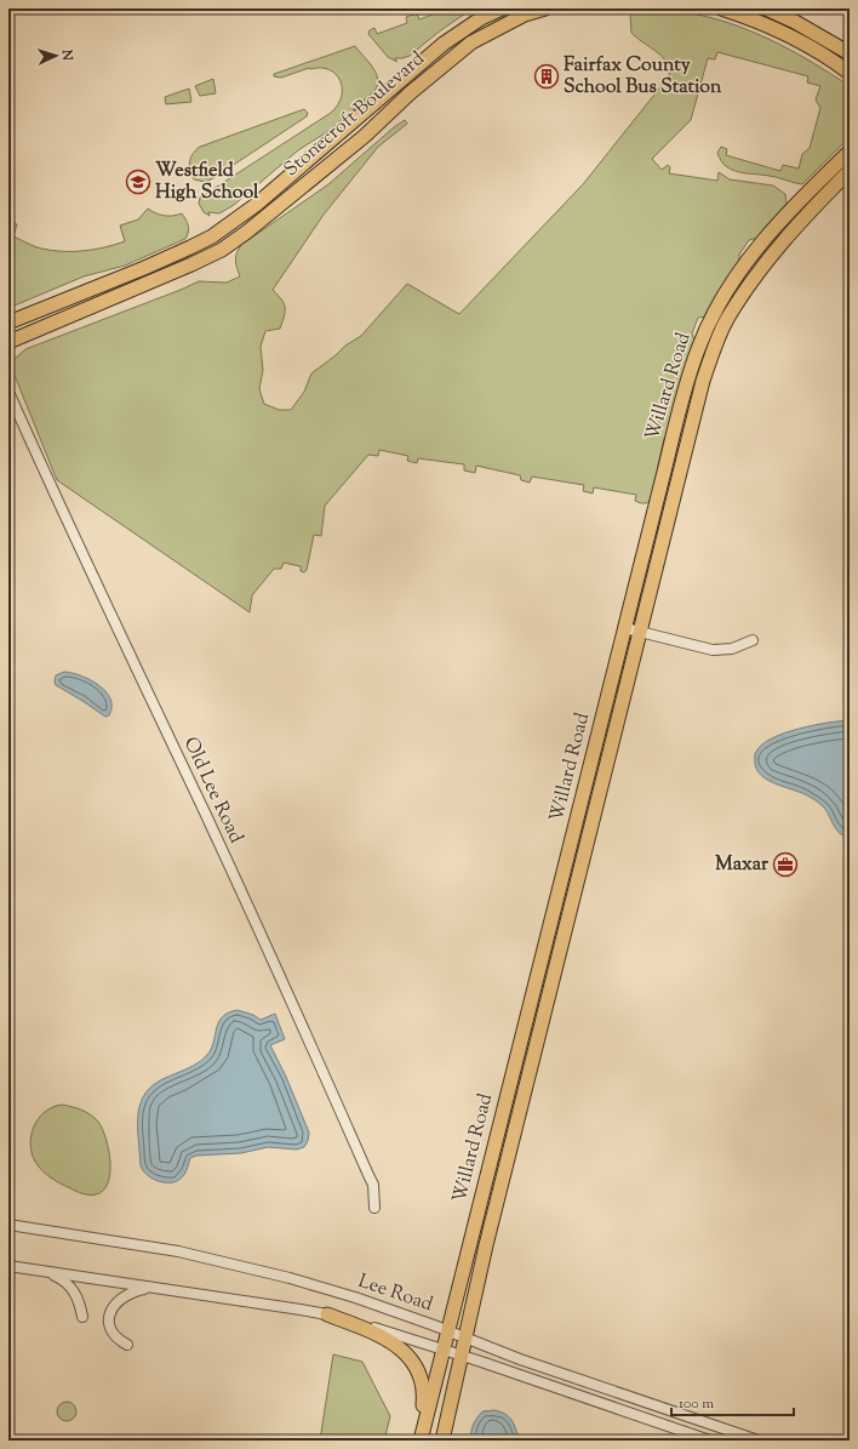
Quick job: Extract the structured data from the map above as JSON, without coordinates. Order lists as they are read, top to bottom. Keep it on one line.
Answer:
{"streets":{"main road":["Stonecroft Boulevard","Willard Road"],"street":["Old Lee Road","Lee Road"]},"crossings":[["Willard Road","Lee Road"]],"places":{"building":["Fairfax County School Bus Station"],"school or university":["Westfield High School"],"office":["Maxar"]},"scale_bar":"100 m","north":"right"}
